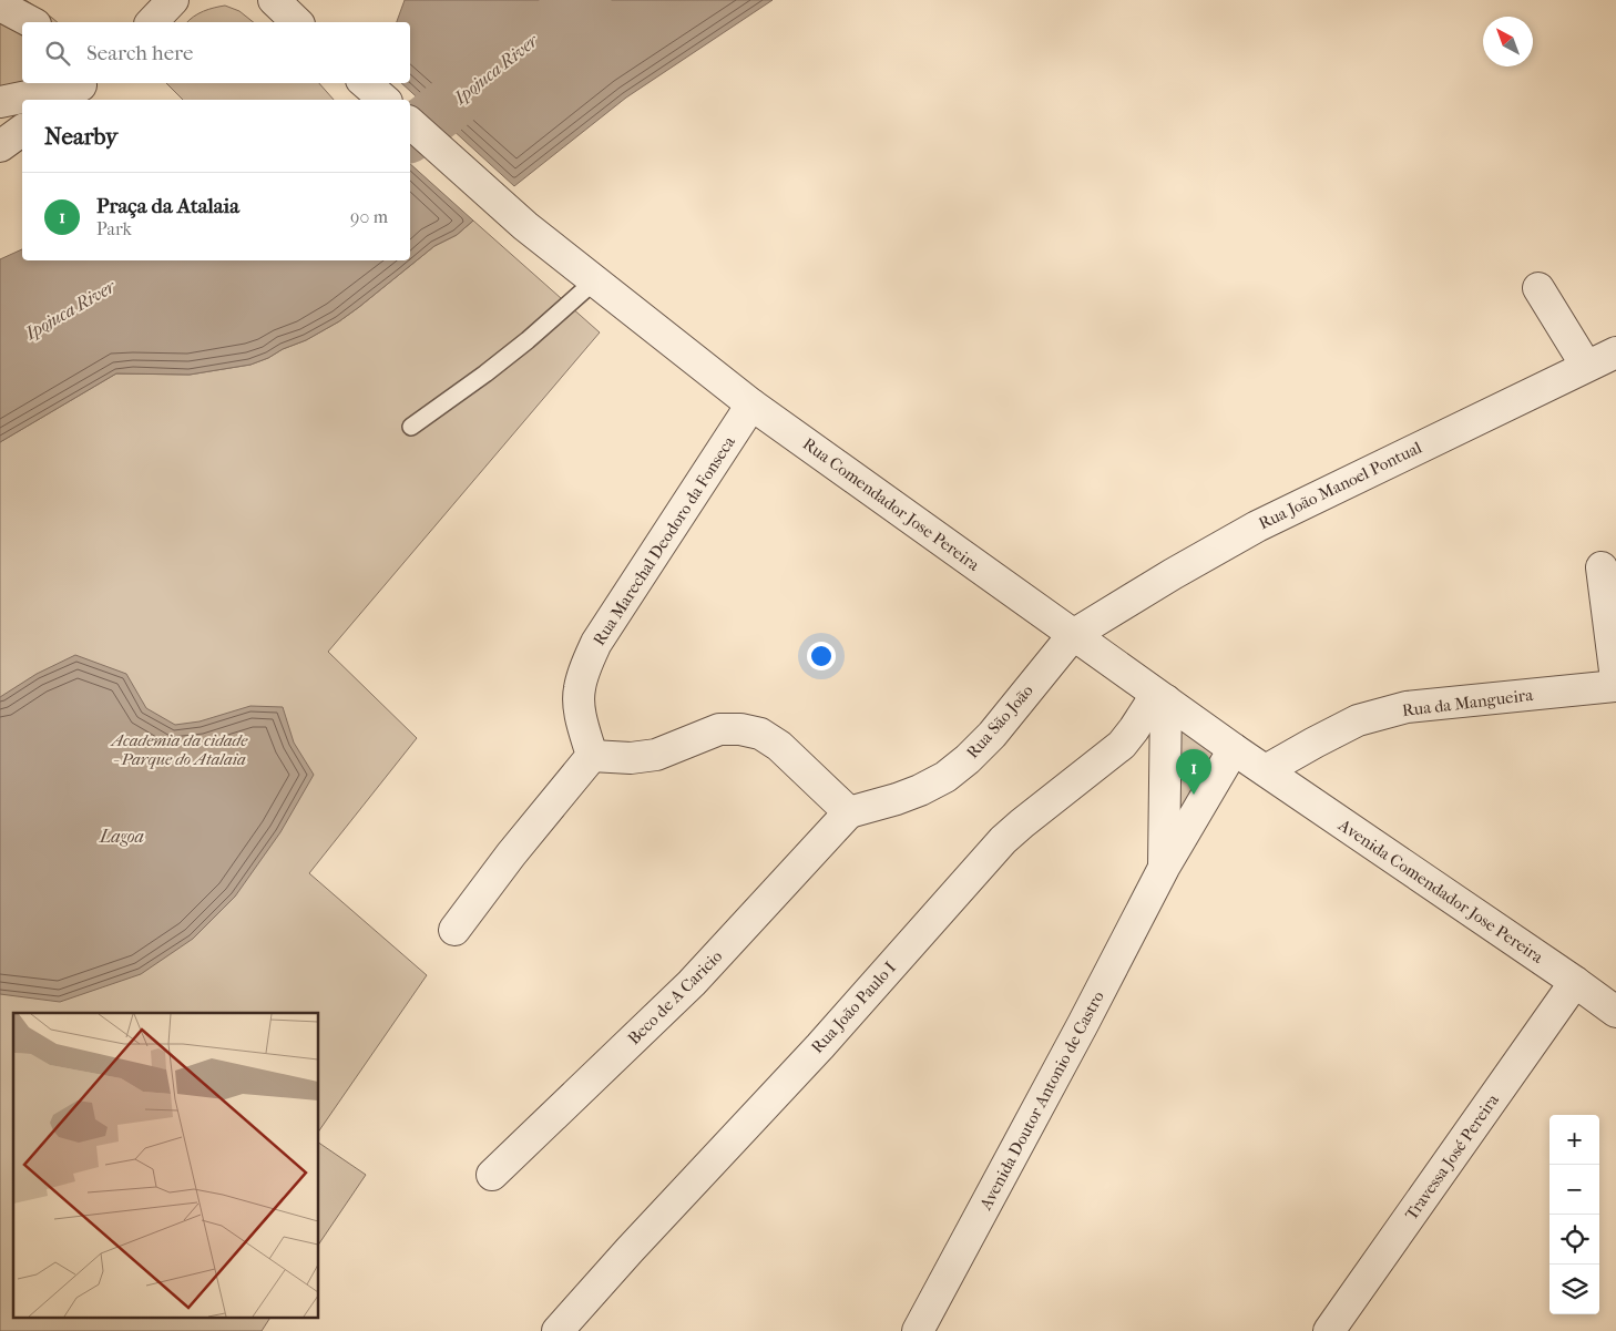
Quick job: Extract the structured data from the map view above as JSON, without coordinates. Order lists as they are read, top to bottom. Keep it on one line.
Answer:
{"streets":{"street":["Rua João Manoel Pontual","Rua Comendador Jose Pereira","Rua Marechal Deodoro da Fonseca","Rua da Mangueira","Rua São João","Avenida Comendador Jose Pereira","Beco de A Caricio","Rua João Paulo I","Avenida Doutor Antonio de Castro","Travessa José Pereira"]},"crossings":[["Rua João Manoel Pontual","Rua Comendador Jose Pereira"],["Rua João Manoel Pontual","Rua São João"],["Rua Comendador Jose Pereira","Rua Marechal Deodoro da Fonseca"],["Rua Comendador Jose Pereira","Rua da Mangueira"],["Rua Comendador Jose Pereira","Rua São João"],["Rua Comendador Jose Pereira","Avenida Comendador Jose Pereira"],["Rua Comendador Jose Pereira","Rua João Paulo I"],["Rua Comendador Jose Pereira","Avenida Doutor Antonio de Castro"],["Rua da Mangueira","Avenida Comendador Jose Pereira"],["Rua São João","Beco de A Caricio"],["Avenida Comendador Jose Pereira","Travessa José Pereira"],["Rua João Paulo I","Avenida Doutor Antonio de Castro"]],"water":["Ipojuca River","Lagoa"],"parks":["Academia da cidade - Parque do Atalaia"],"north":"top left","page":{"search":"Search here","heading":"Nearby","list":[{"mark":"1","name":"Praça da Atalaia","note":"Park","value":"90 m"}],"pins":"1","map_buttons":["+","−"]}}
